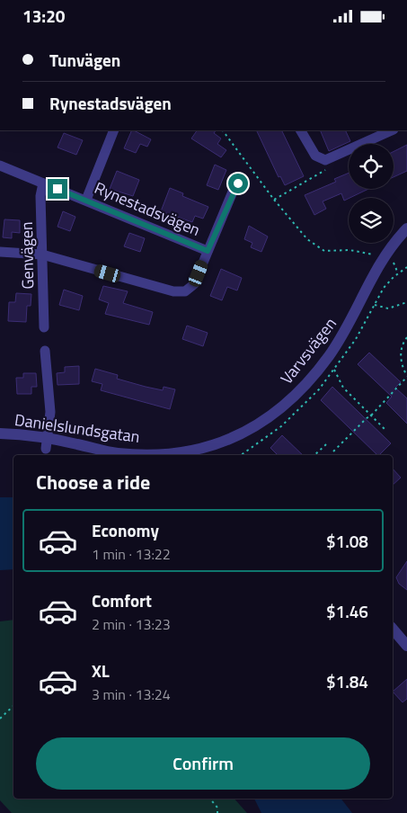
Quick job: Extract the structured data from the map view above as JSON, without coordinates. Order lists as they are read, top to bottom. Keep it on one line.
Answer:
{"streets":{"street":["Rynestadsvägen","Genvägen","Varvsvägen","Danielslundsgatan"]},"crossings":[["Rynestadsvägen","Genvägen"],["Varvsvägen","Danielslundsgatan"]],"page":{"status":"13:20","banner":["Tunvägen","Rynestadsvägen"],"heading":"Choose a ride","list":[{"name":"Economy","note":"1 min · 13:22","value":"$1.08"},{"name":"Comfort","note":"2 min · 13:23","value":"$1.46"},{"name":"XL","note":"3 min · 13:24","value":"$1.84"}],"buttons":"Confirm"}}
